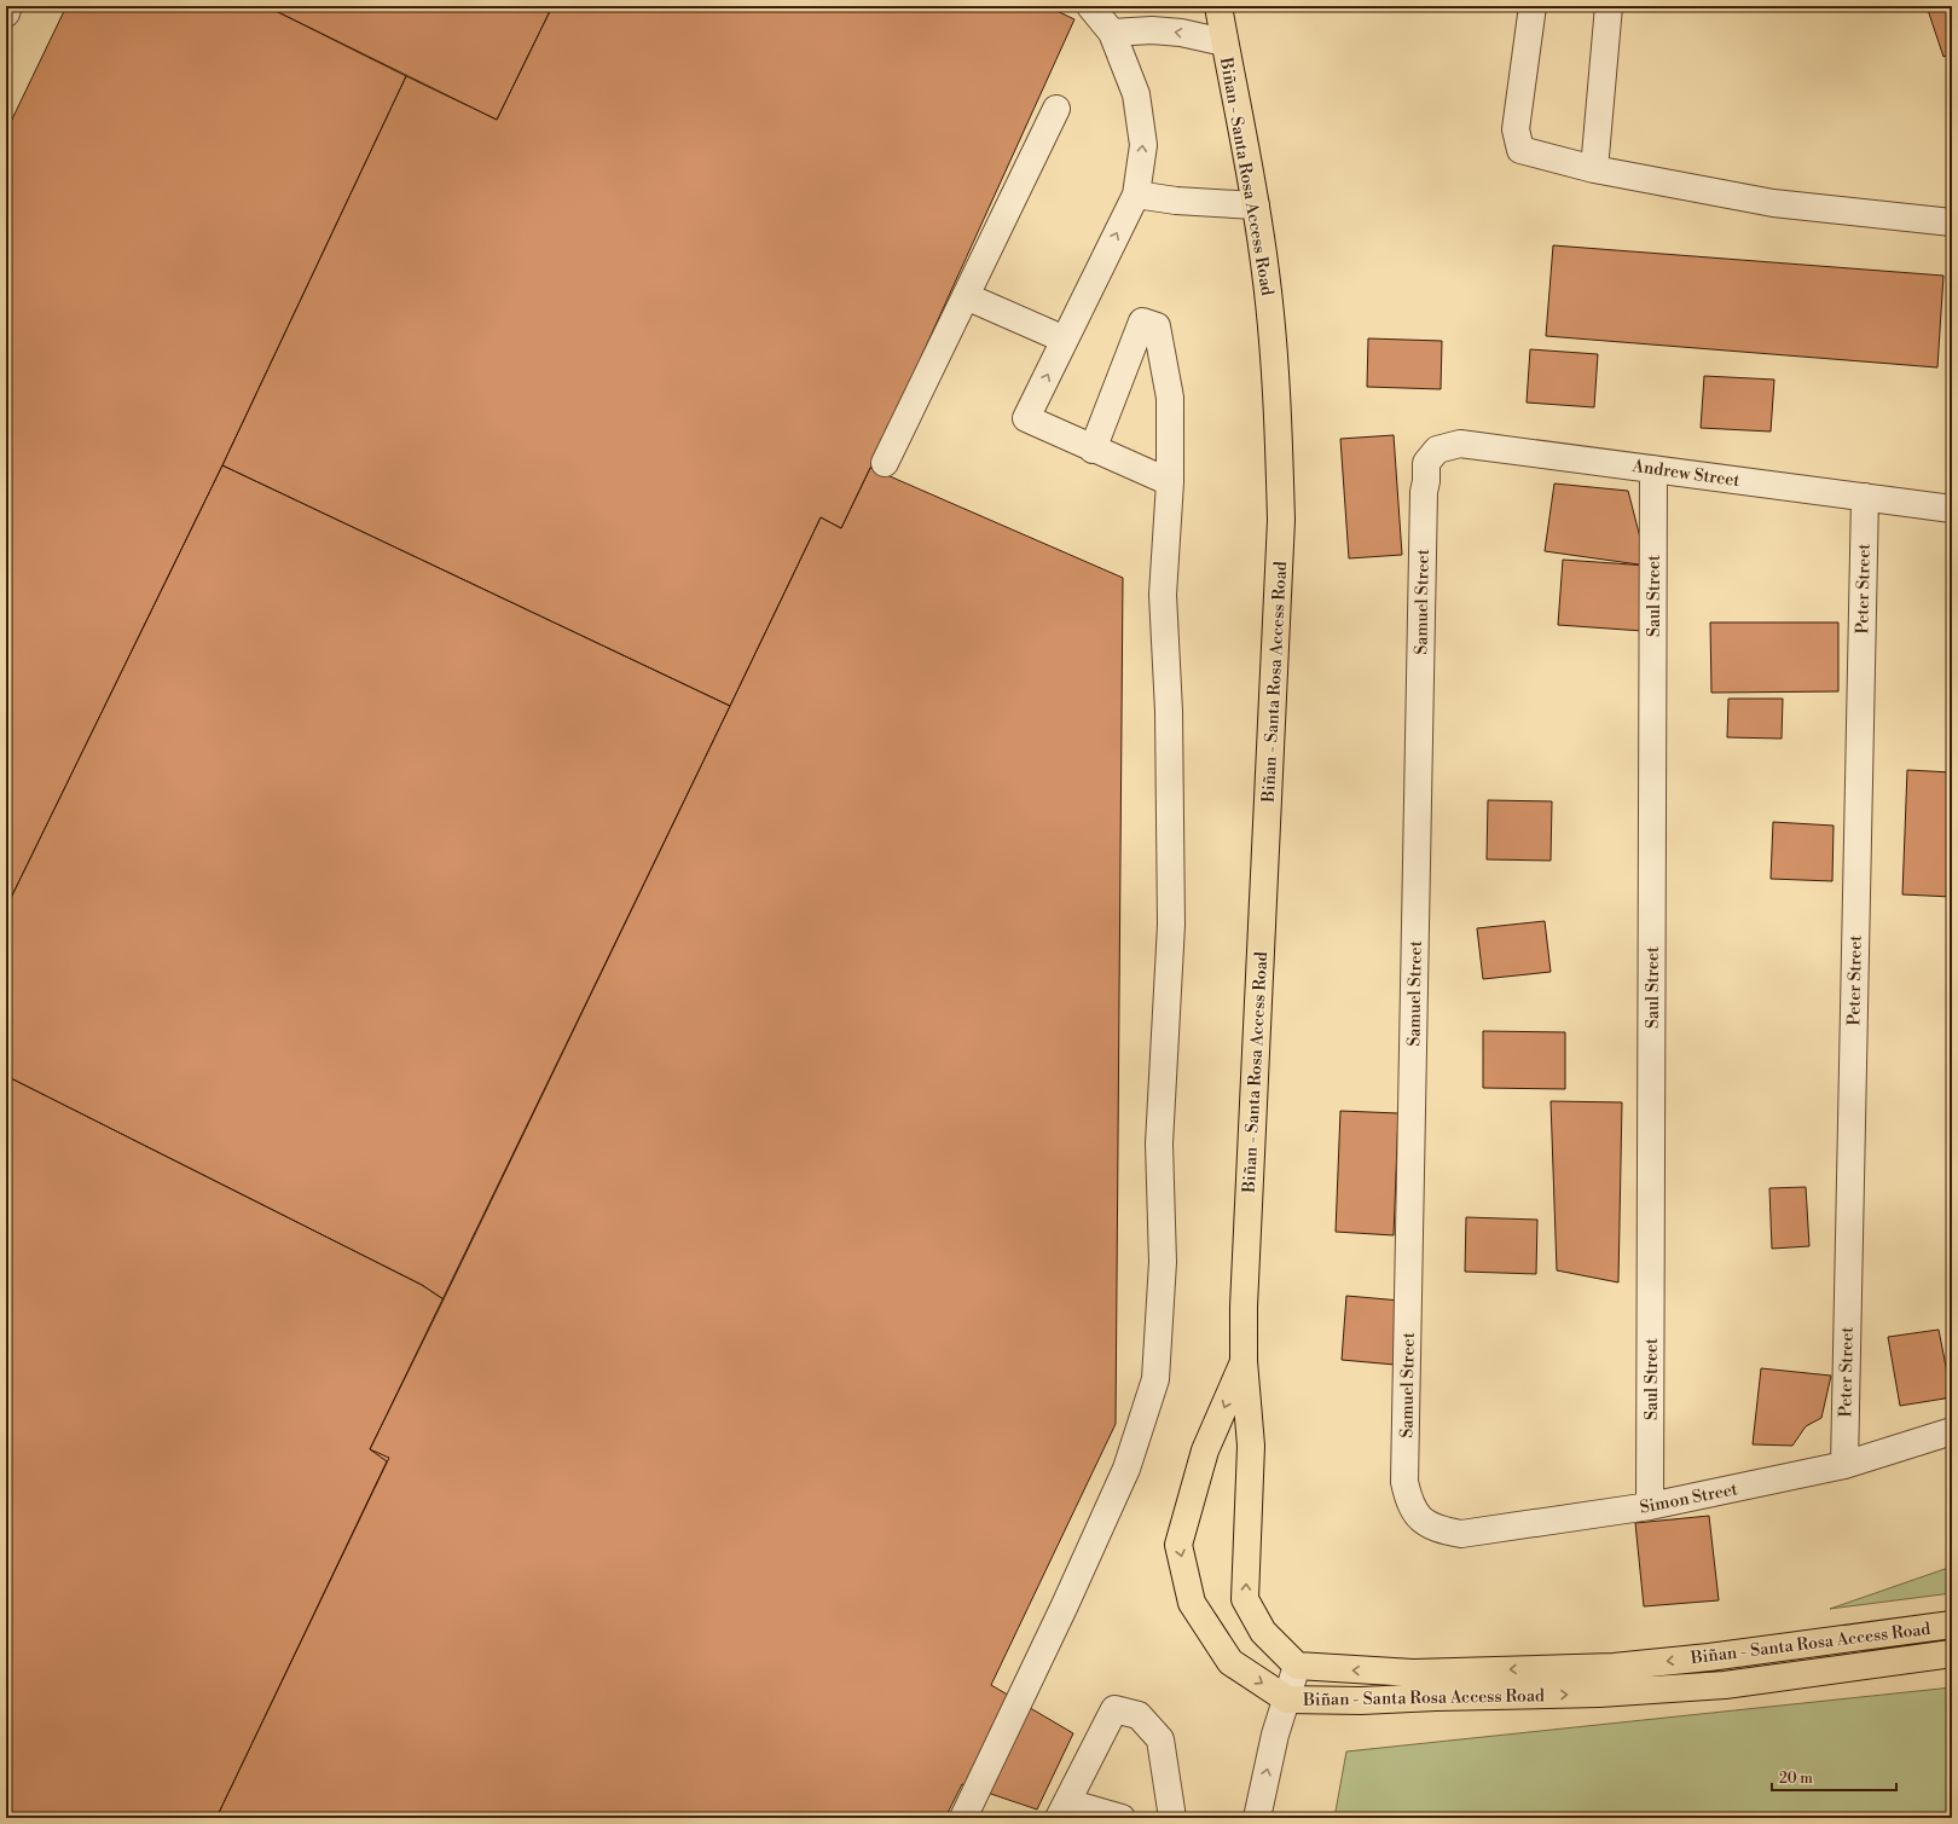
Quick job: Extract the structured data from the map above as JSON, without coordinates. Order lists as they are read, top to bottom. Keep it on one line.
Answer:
{"streets":{"main road":["Biñan - Santa Rosa Access Road"],"street":["Andrew Street","Peter Street","Saul Street","Samuel Street","Simon Street"]},"crossings":[["Andrew Street","Peter Street"],["Andrew Street","Saul Street"],["Andrew Street","Samuel Street"],["Peter Street","Simon Street"],["Saul Street","Simon Street"],["Samuel Street","Simon Street"]],"scale_bar":"20 m"}
